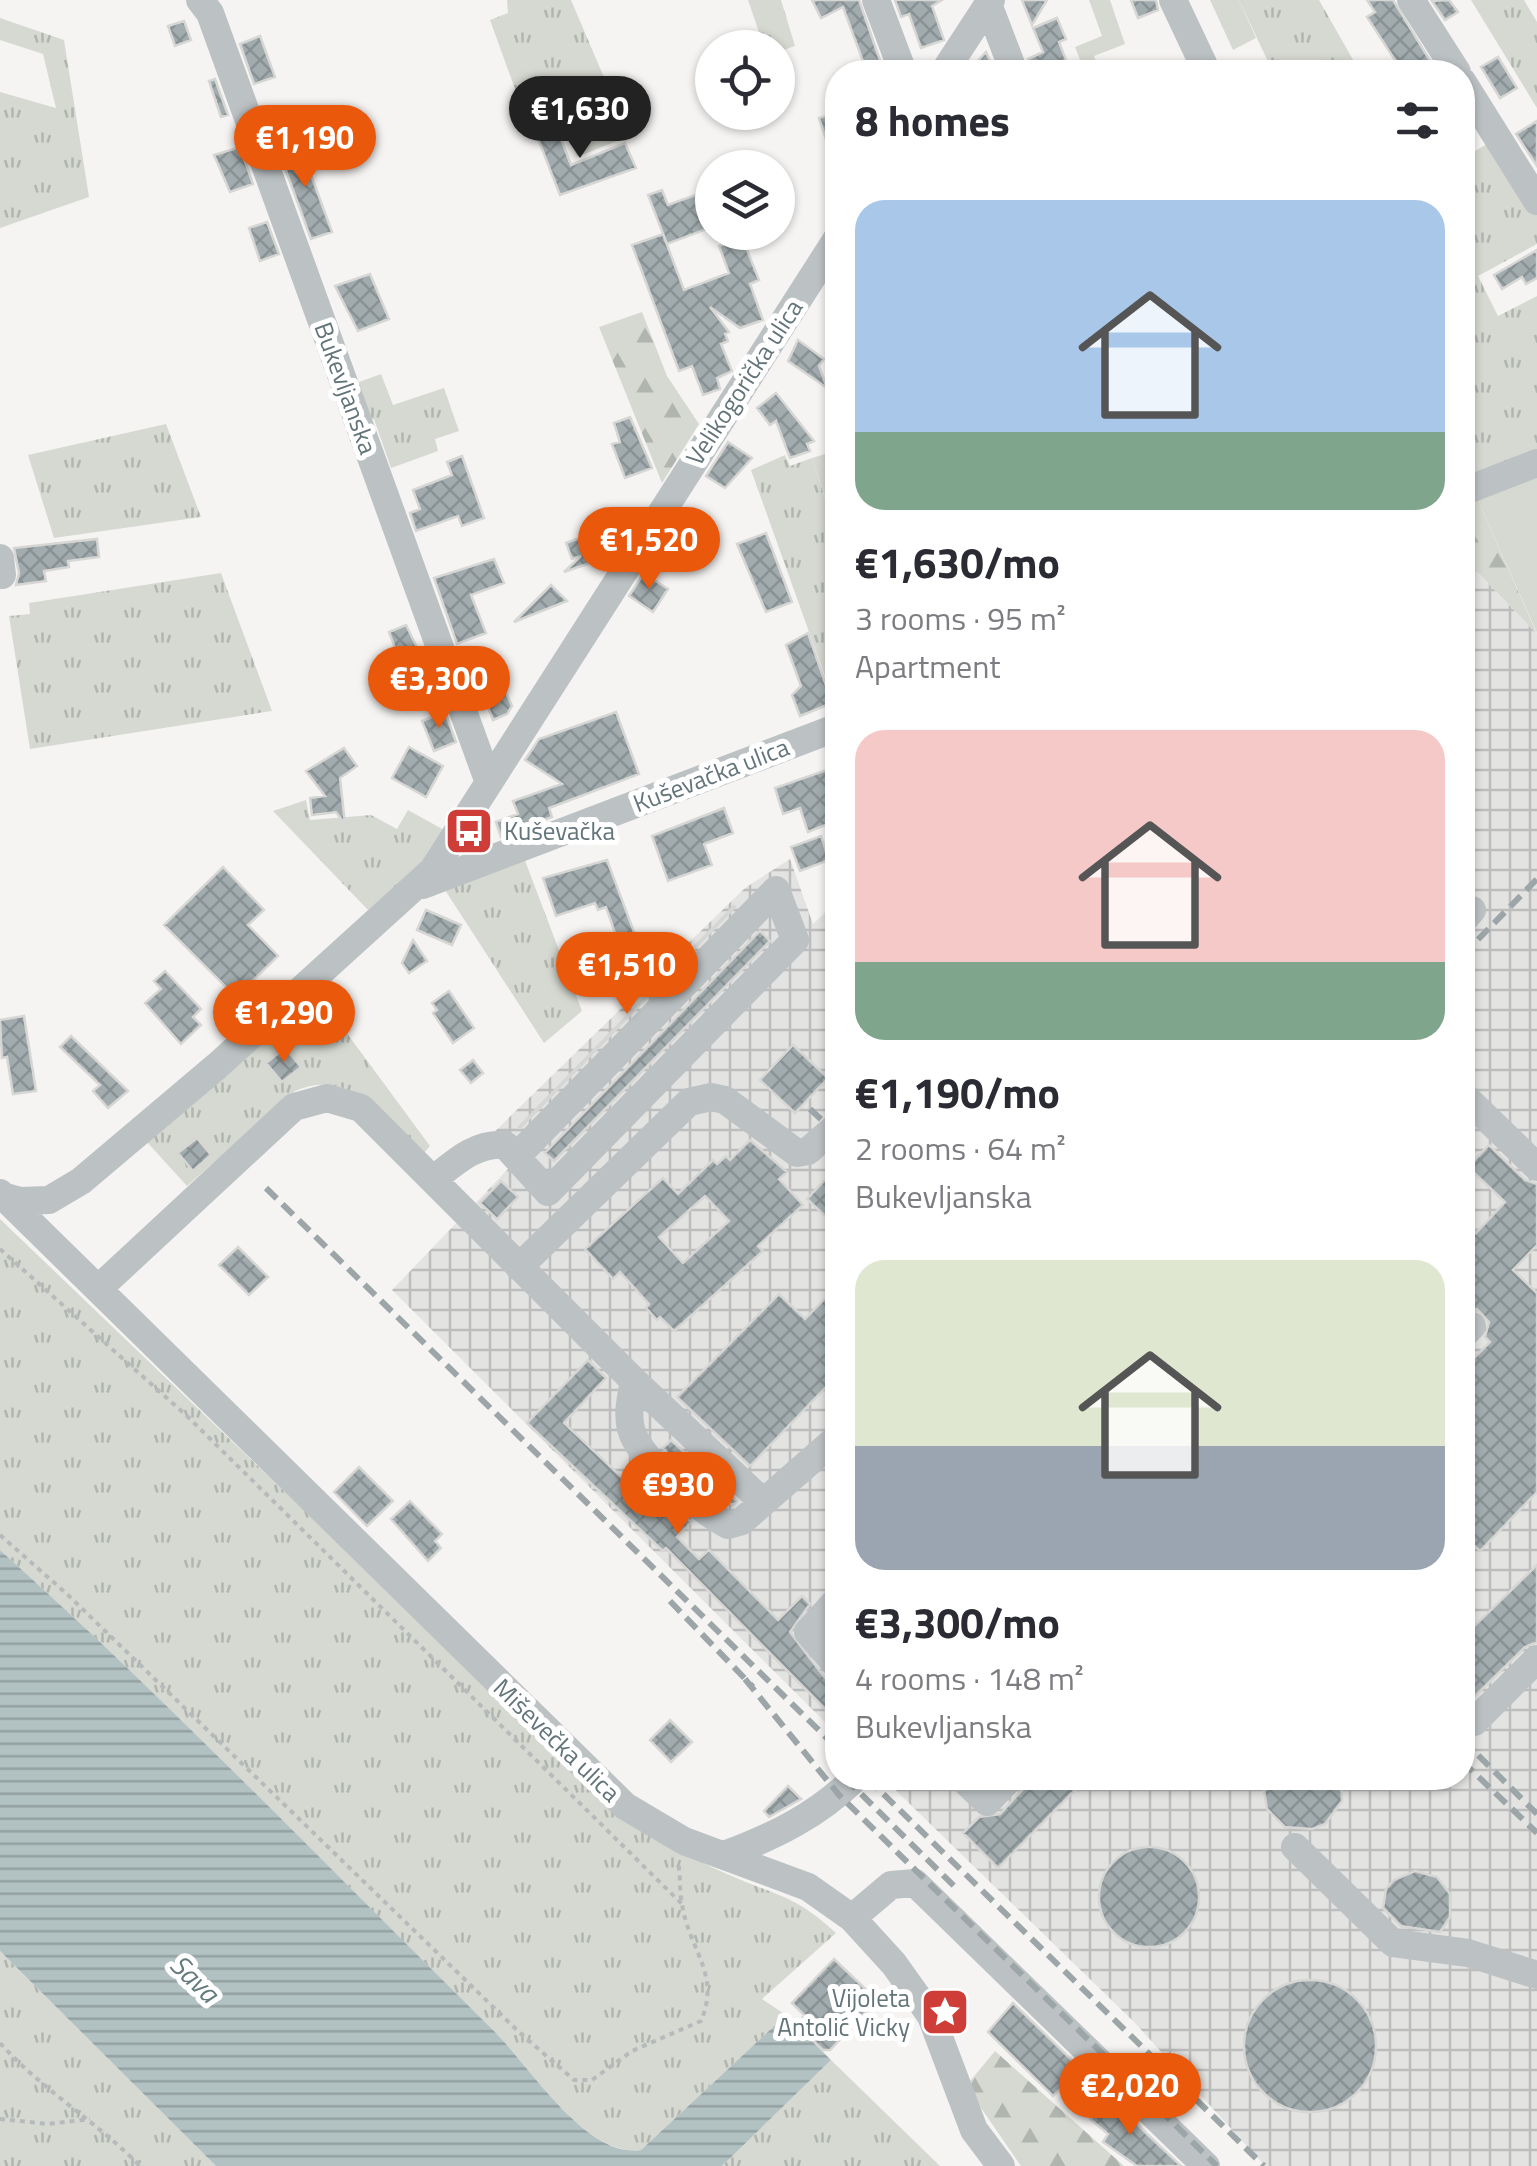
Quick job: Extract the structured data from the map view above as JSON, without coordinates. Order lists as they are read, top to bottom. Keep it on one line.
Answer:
{"streets":{"street":["Velikogorička ulica","Bukevljanska","Kuševačka ulica","Miševečka ulica"]},"crossings":[["Velikogorička ulica","Bukevljanska"],["Velikogorička ulica","Kuševačka ulica"],["Velikogorička ulica","Miševečka ulica"]],"water":["Sava"],"places":{"bus stop":["Kuševačka"],"place":["Vijoleta Antolić Vicky"]},"page":{"heading":"8 homes","price":["€1,630","€1,190","€1,520","€3,300","€1,510","€1,290","€930","€2,020"],"list":[{"name":"€1,630/mo","note":"3 rooms · 95 m² · Apartment"},{"name":"€1,190/mo","note":"2 rooms · 64 m² · Bukevljanska"},{"name":"€3,300/mo","note":"4 rooms · 148 m² · Bukevljanska"}]}}
